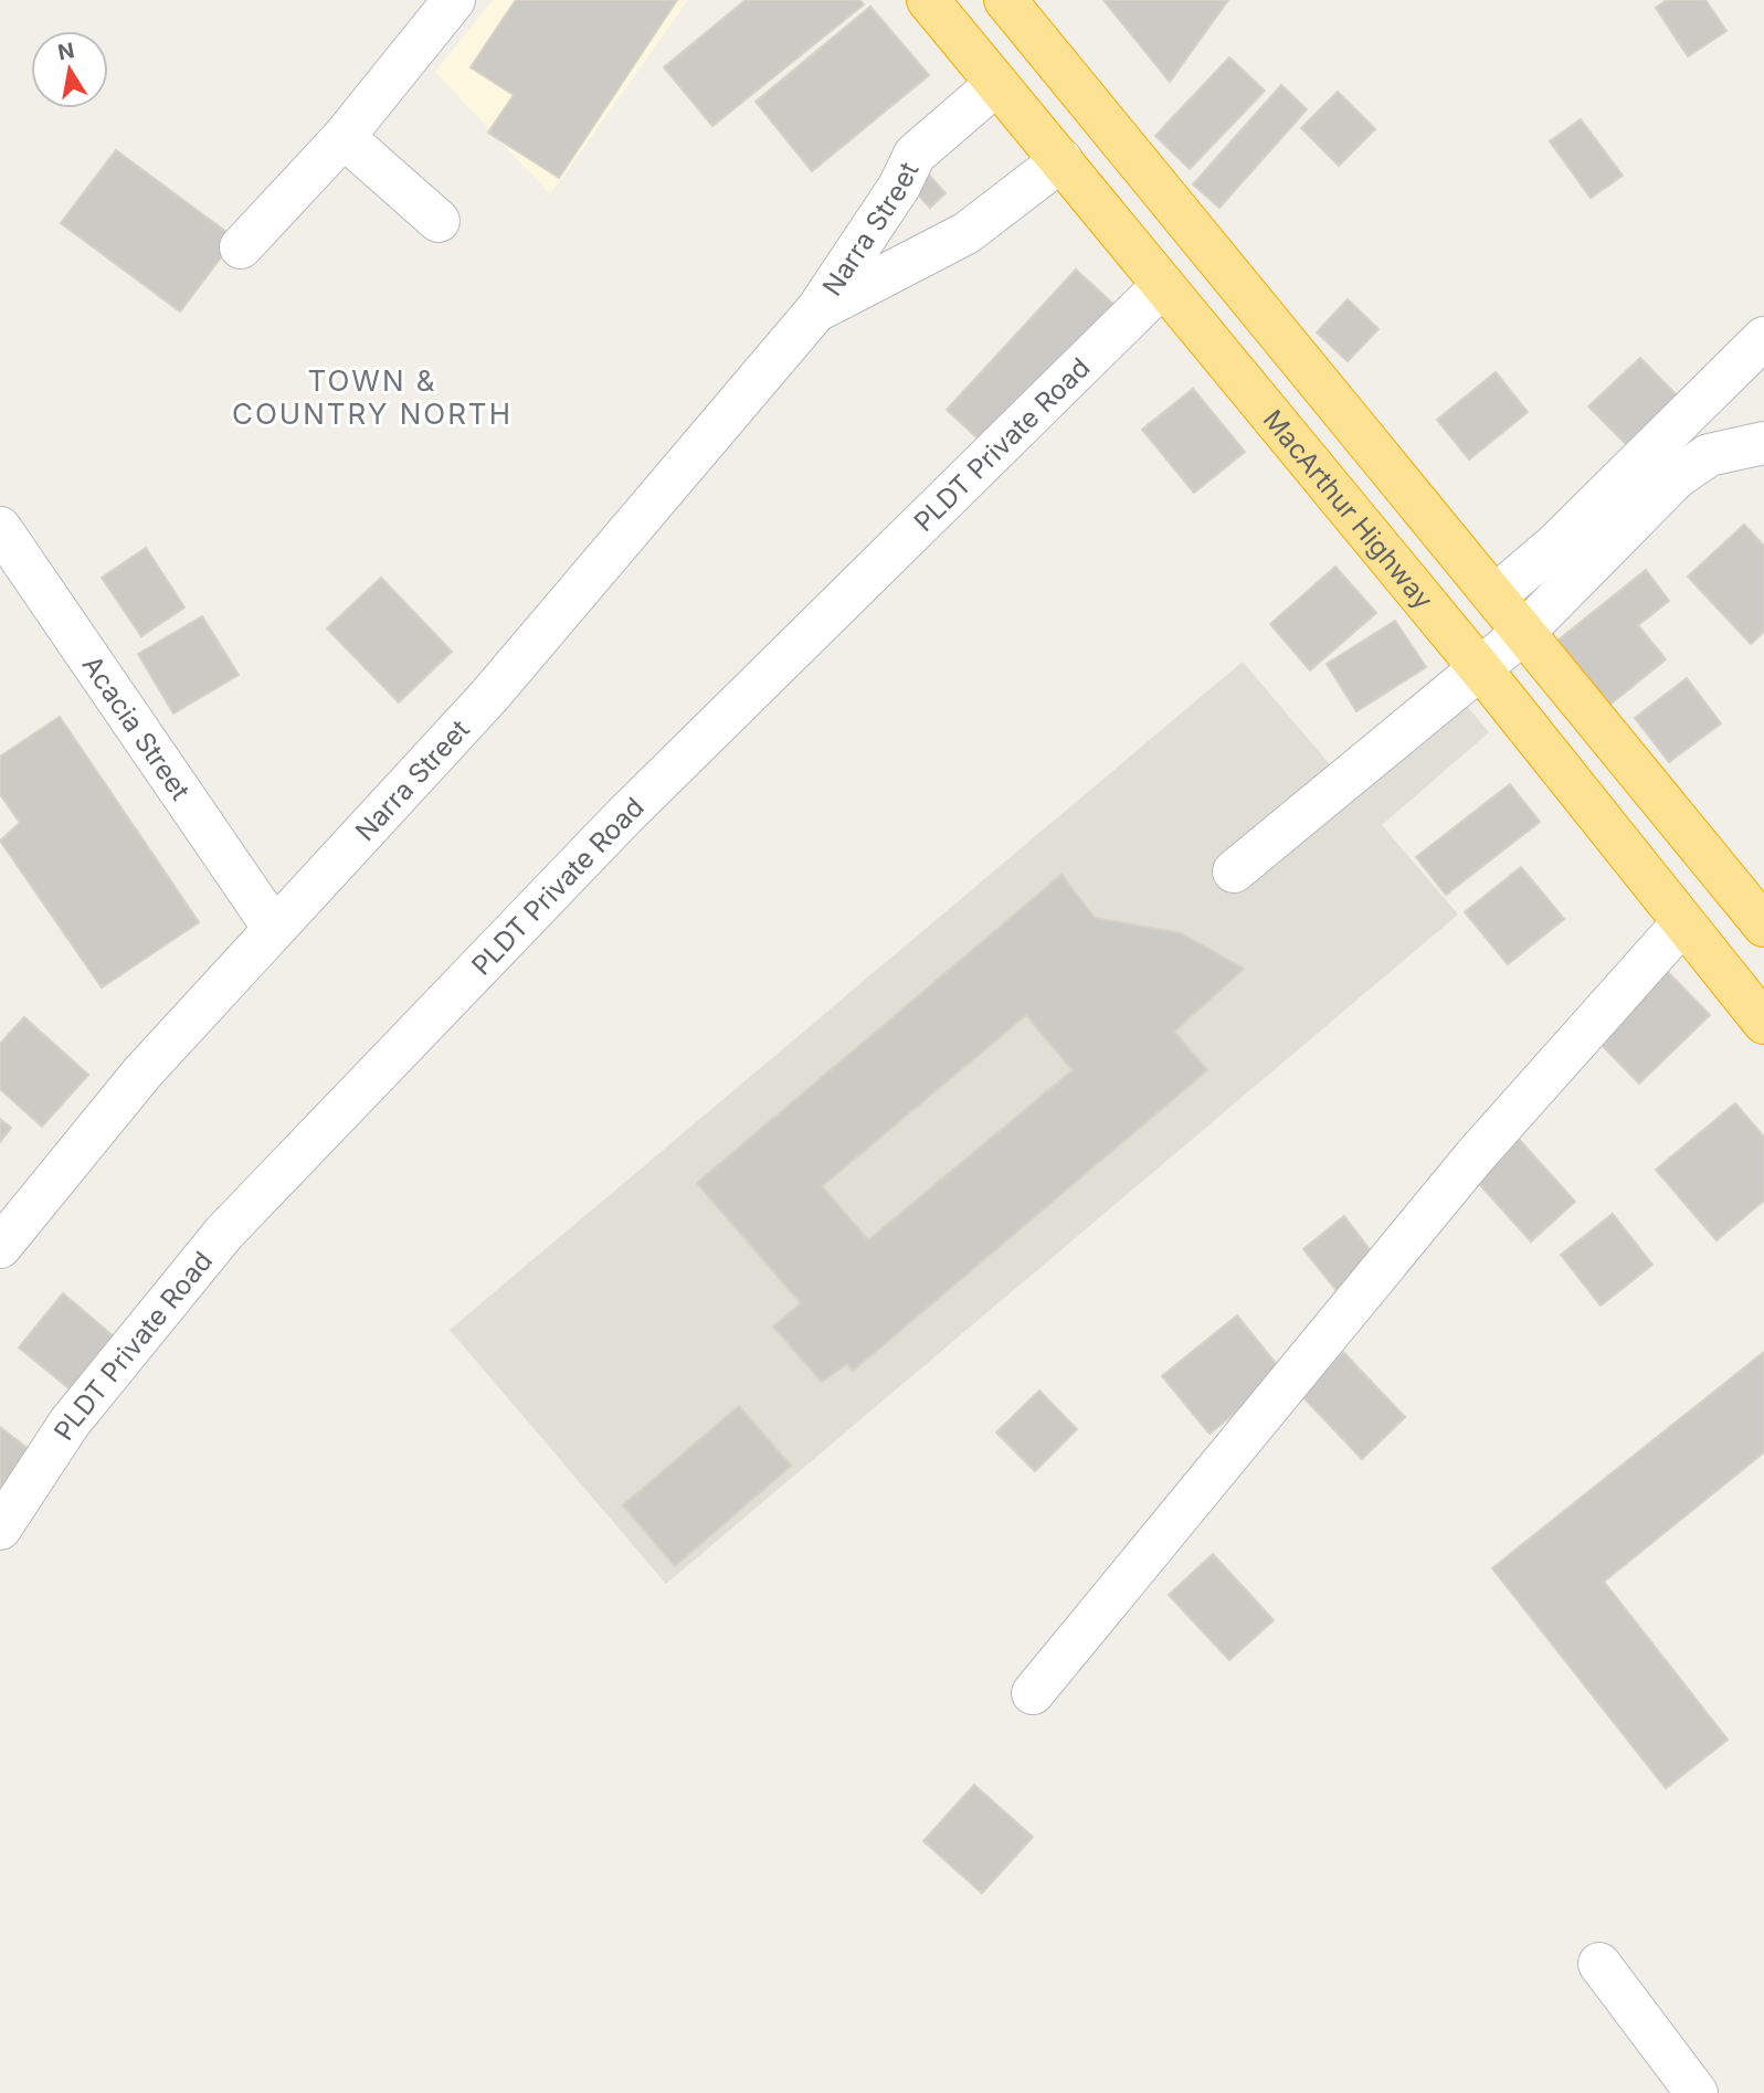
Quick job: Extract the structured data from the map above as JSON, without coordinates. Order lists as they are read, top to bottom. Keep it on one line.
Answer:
{"streets":{"highway":["MacArthur Highway"],"street":["Narra Street","PLDT Private Road","Acacia Street"]},"crossings":[["Narra Street","MacArthur Highway"],["Narra Street","Acacia Street"],["PLDT Private Road","MacArthur Highway"]],"districts":["TOWN & COUNTRY NORTH"],"north":"top"}
